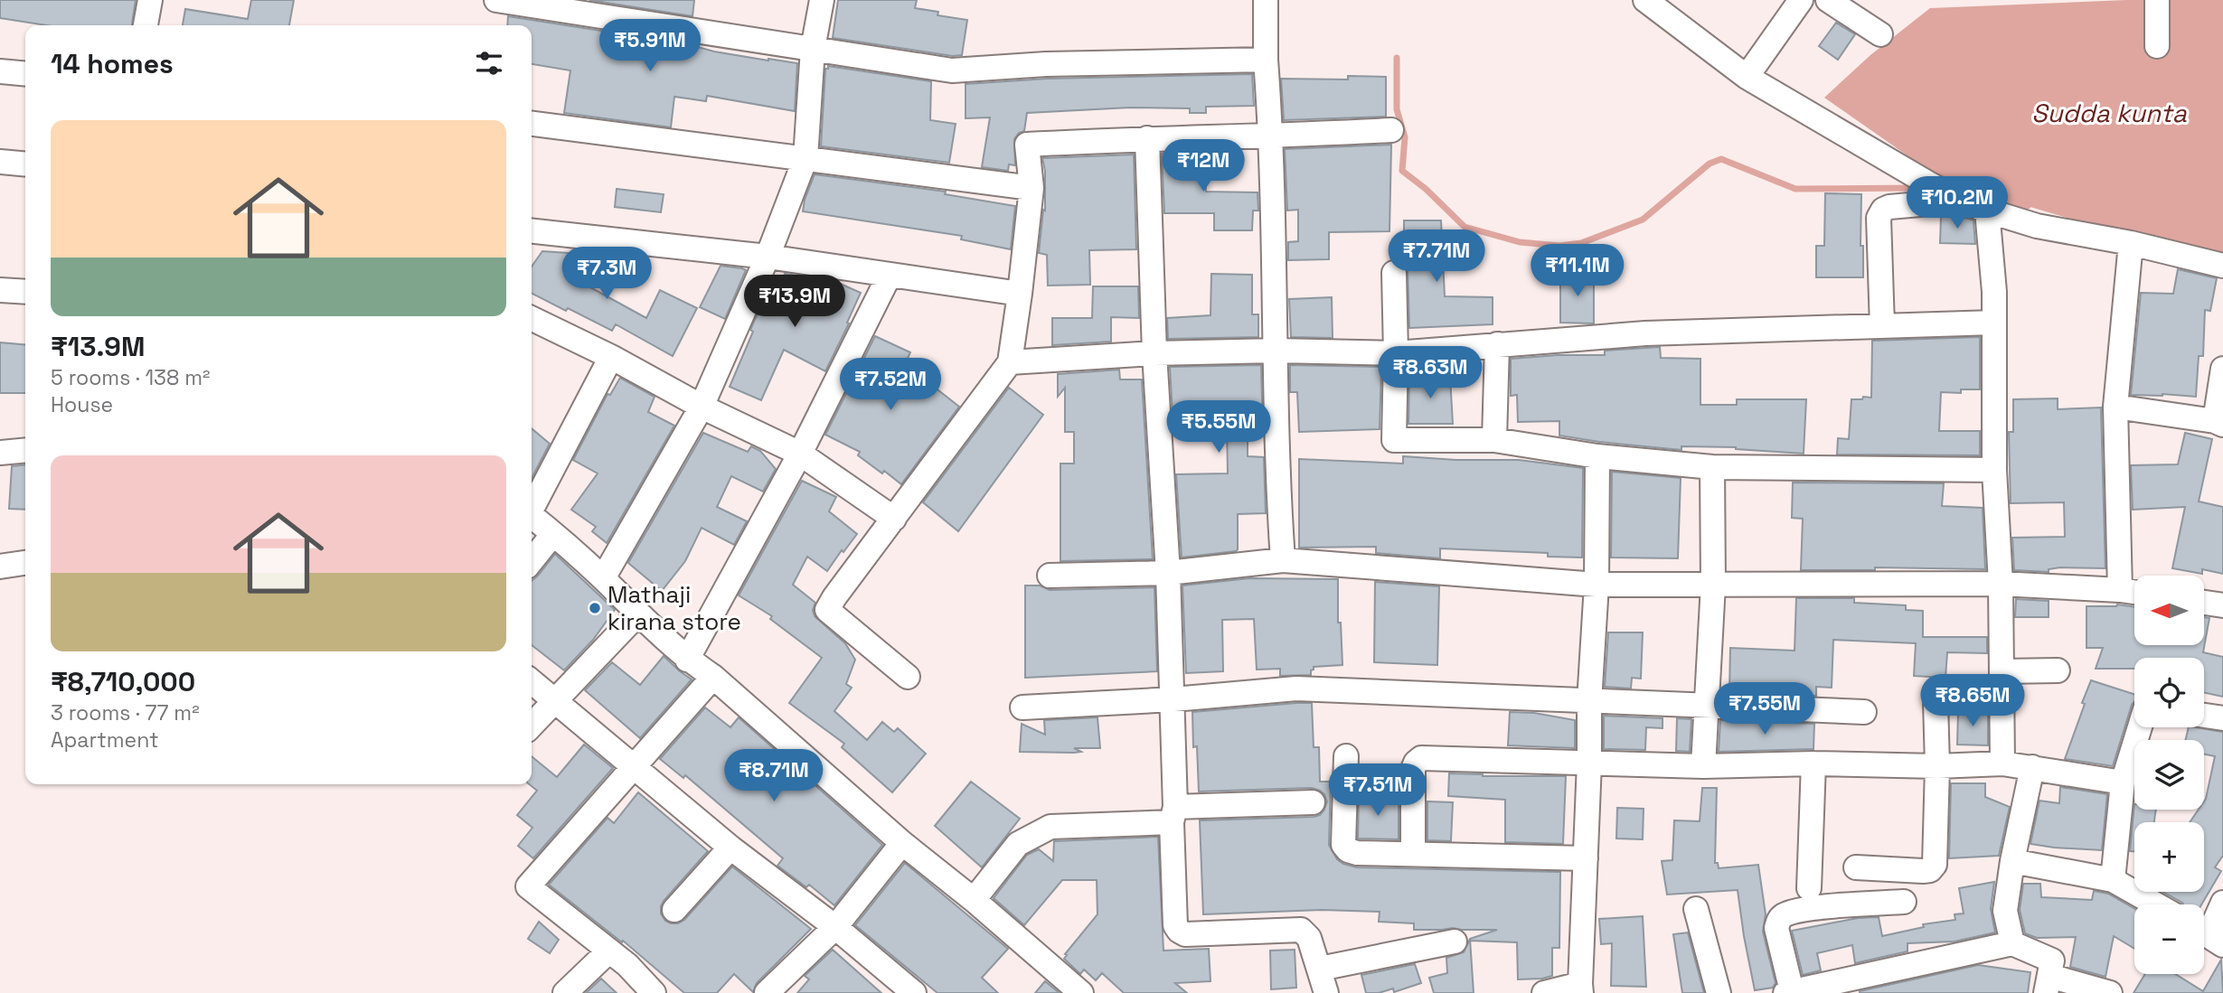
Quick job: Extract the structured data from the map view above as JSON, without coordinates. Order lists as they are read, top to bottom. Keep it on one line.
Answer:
{"water":["Sudda kunta"],"places":["Mathaji kirana store"],"north":"left","page":{"price":["₹5.91M","₹12M","₹10.2M","₹7.71M","₹11.1M","₹7.3M","₹13.9M","₹8.63M","₹7.52M","₹5.55M","₹8.65M","₹7.55M","₹8.71M","₹7.51M"],"heading":"14 homes","list":[{"name":"₹13.9M","note":"5 rooms · 138 m² · House"},{"name":"₹8,710,000","note":"3 rooms · 77 m² · Apartment"}],"map_buttons":["+","−"]}}
